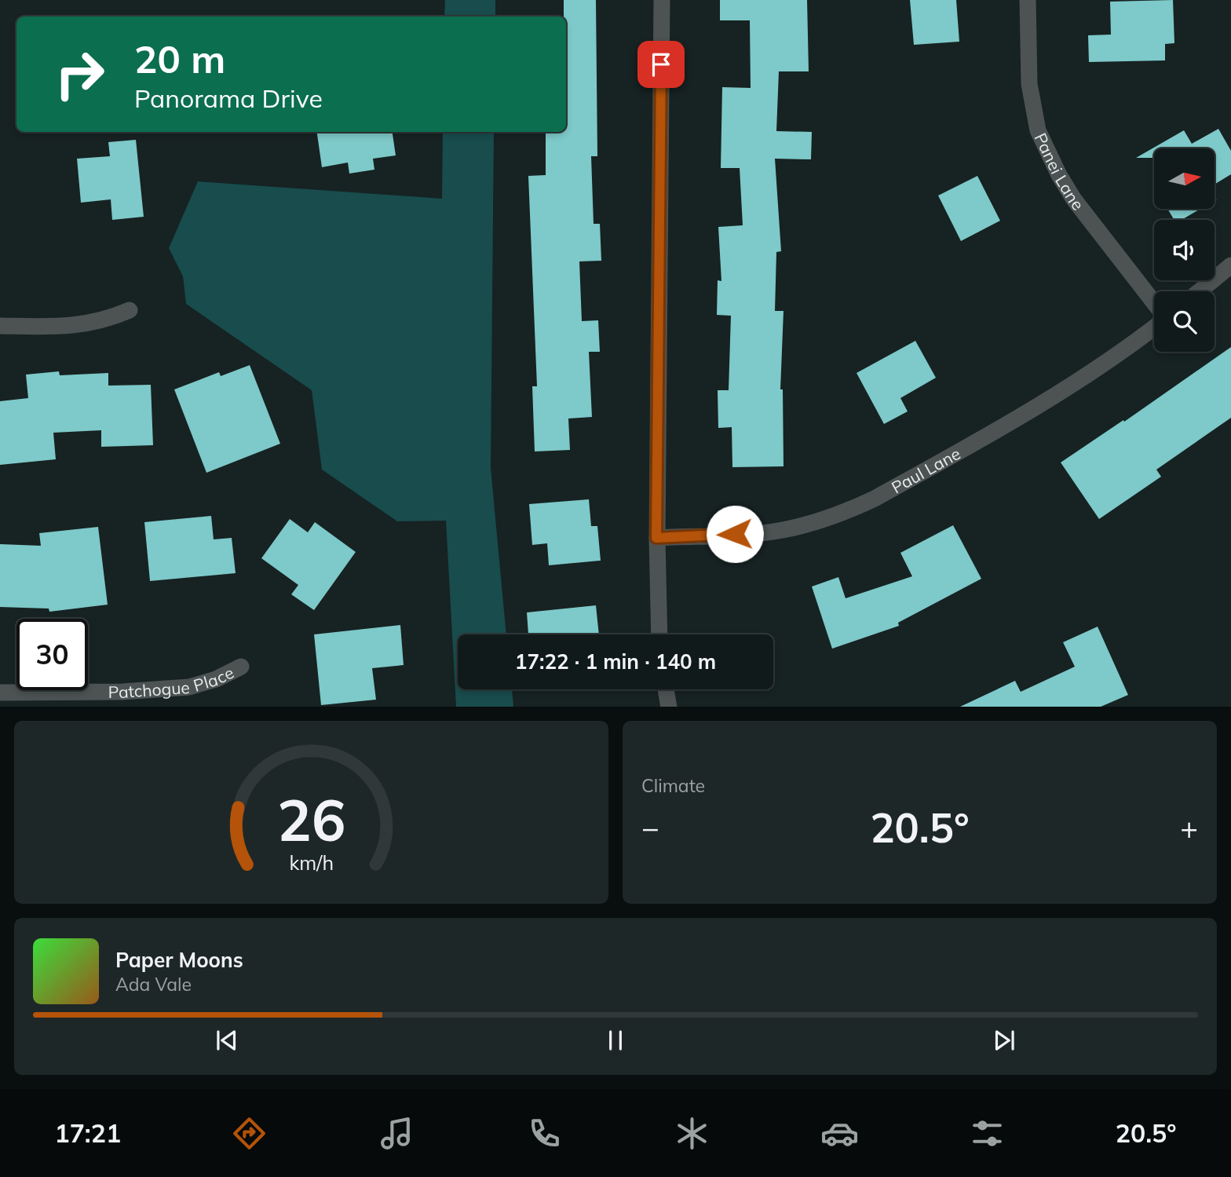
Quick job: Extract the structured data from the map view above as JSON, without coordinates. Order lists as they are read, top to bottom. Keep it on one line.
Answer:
{"streets":{"street":["Panei Lane","Paul Lane","Patchogue Place"]},"north":"right","page":{"turn":["20 m","Panorama Drive"],"limit":"30","trip":"17:22 · 1 min · 140 m","tile":"Climate","heat":["−","20.5°","+"],"song":["Paper Moons","Ada Vale"],"tabs":["17:21","20.5°"],"gauge":["26","km/h"]}}
